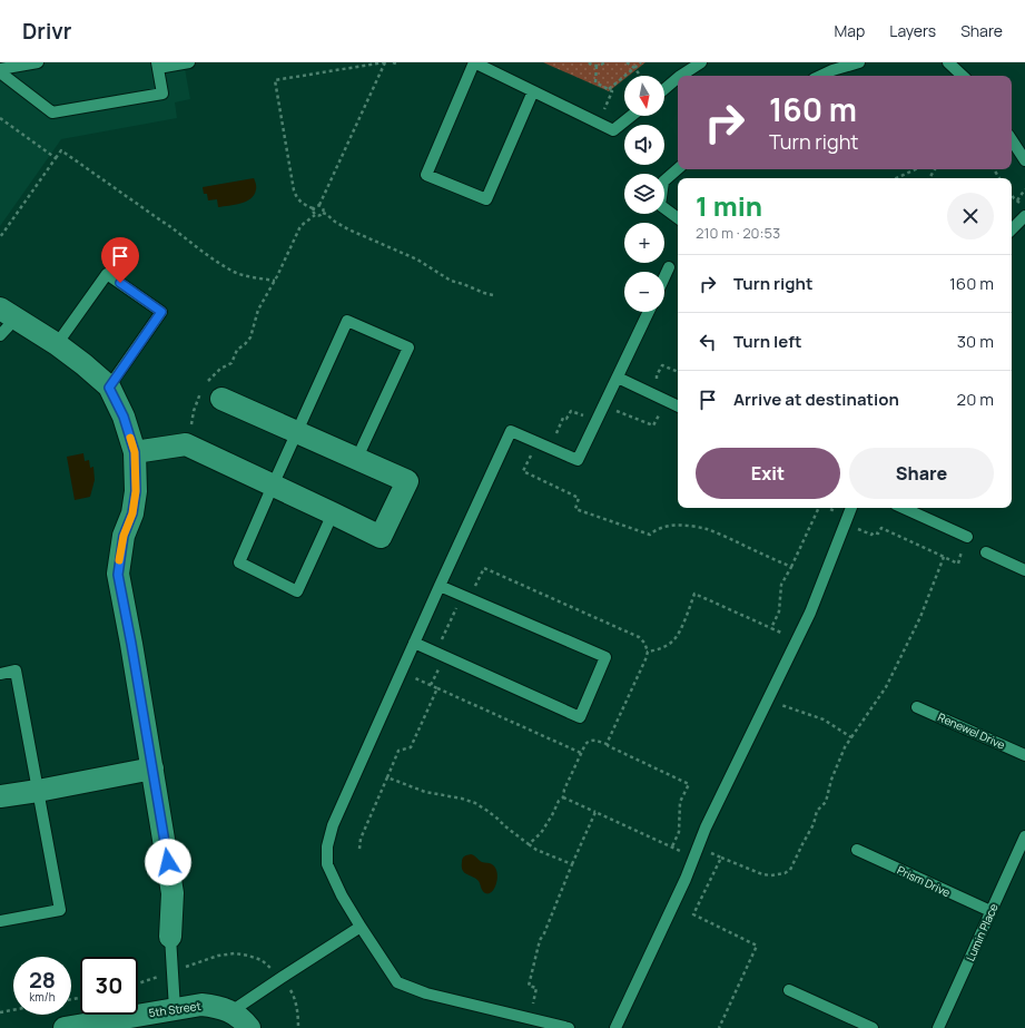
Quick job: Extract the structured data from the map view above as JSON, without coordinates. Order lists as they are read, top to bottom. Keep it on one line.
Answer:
{"streets":{"street":["5th Street"],"lane":["Renewel Drive","Prism Drive","Lumin Place"]},"crossings":[["Prism Drive","Lumin Place"]],"north":"bottom","page":{"header":"Drivr","nav":["Map","Layers","Share"],"map_buttons":["+","−"],"turn":["160 m","Turn right"],"heading":["1 min","210 m · 20:53"],"list":[{"name":"Turn right","value":"160 m"},{"name":"Turn left","value":"30 m"},{"name":"Arrive at destination","value":"20 m"}],"buttons":["Exit","Share"],"speed":"28 km/h","limit":"30"}}
